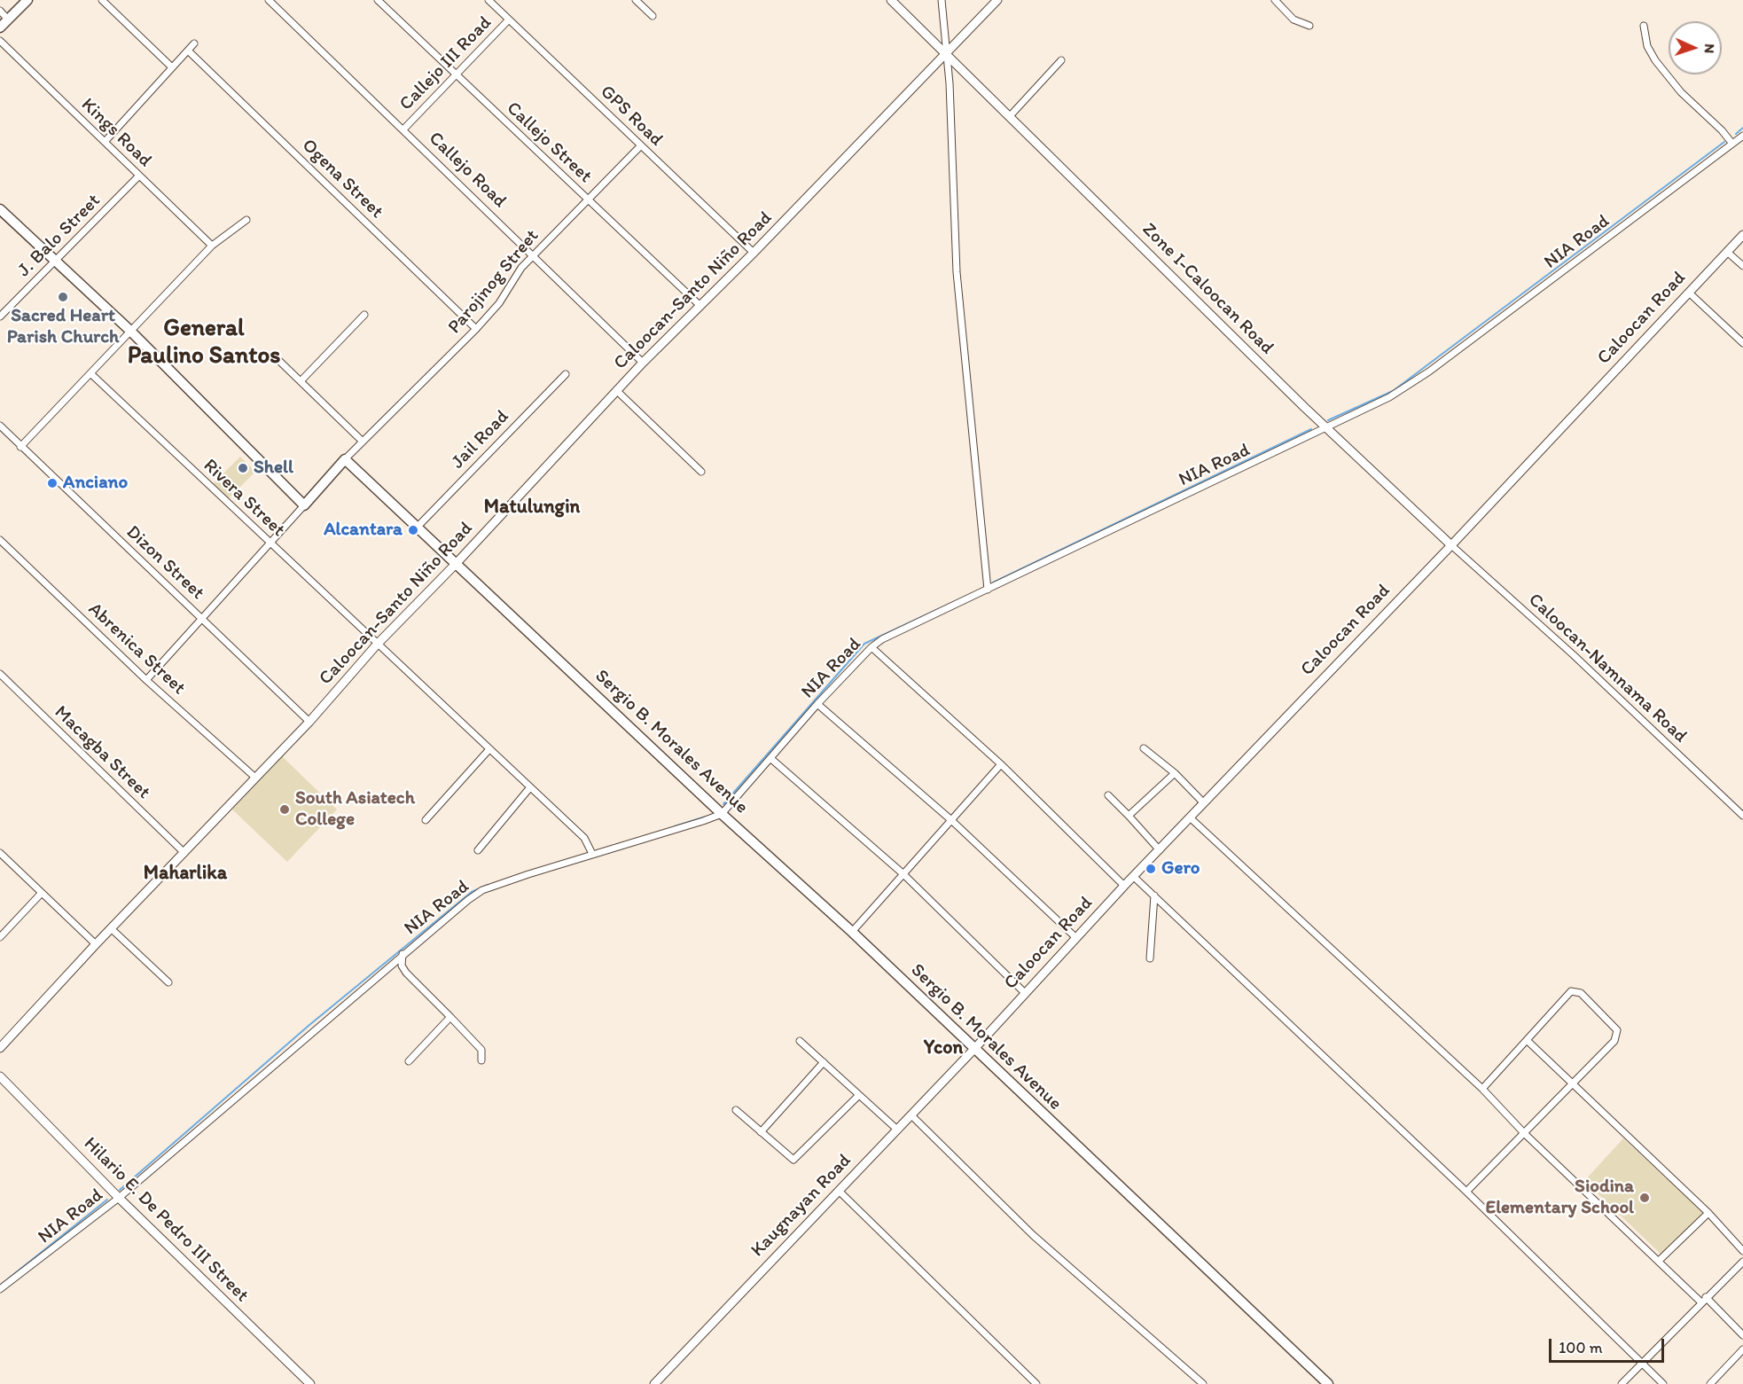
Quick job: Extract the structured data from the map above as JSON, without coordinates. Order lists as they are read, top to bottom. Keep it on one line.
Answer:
{"streets":{"main road":["Sergio B. Morales Avenue"],"street":["Callejo III Road","GPS Road","Kings Road","Callejo Street","Callejo Road","Ogena Street","J. Balo Street","NIA Road","Parojinog Street","Zone I-Caloocan Road","Caloocan-Santo Niño Road","Caloocan Road","Jail Road","Rivera Street","Dizon Street","Abrenica Street","Caloocan-Namnama Road","Macagba Street","Kaugnayan Road","Hilario E. De Pedro III Street"]},"crossings":[["Callejo III Road","GPS Road"],["Callejo III Road","Callejo Street"],["Callejo III Road","Callejo Road"],["GPS Road","Parojinog Street"],["GPS Road","Caloocan-Santo Niño Road"],["Kings Road","J. Balo Street"],["Callejo Street","Parojinog Street"],["Callejo Street","Caloocan-Santo Niño Road"],["Callejo Road","Parojinog Street"],["Callejo Road","Caloocan-Santo Niño Road"],["Ogena Street","Parojinog Street"],["NIA Road","Zone I-Caloocan Road"],["NIA Road","Rivera Street"],["NIA Road","Sergio B. Morales Avenue"],["NIA Road","Hilario E. De Pedro III Street"],["Parojinog Street","Sergio B. Morales Avenue"],["Zone I-Caloocan Road","Caloocan-Santo Niño Road"],["Zone I-Caloocan Road","Caloocan Road"],["Zone I-Caloocan Road","Caloocan-Namnama Road"],["Caloocan-Santo Niño Road","Rivera Street"],["Caloocan-Santo Niño Road","Dizon Street"],["Caloocan-Santo Niño Road","Abrenica Street"],["Caloocan-Santo Niño Road","Sergio B. Morales Avenue"],["Caloocan-Santo Niño Road","Macagba Street"],["Caloocan Road","Caloocan-Namnama Road"],["Caloocan Road","Sergio B. Morales Avenue"],["Caloocan Road","Kaugnayan Road"],["Jail Road","Sergio B. Morales Avenue"],["Sergio B. Morales Avenue","Kaugnayan Road"]],"districts":["General Paulino Santos","Matulungin","Maharlika","Ycon"],"places":["Sacred Heart Parish Church","Shell","Anciano","Alcantara","South Asiatech College","Gero","Siodina Elementary School"],"scale_bar":"100 m","north":"right"}
